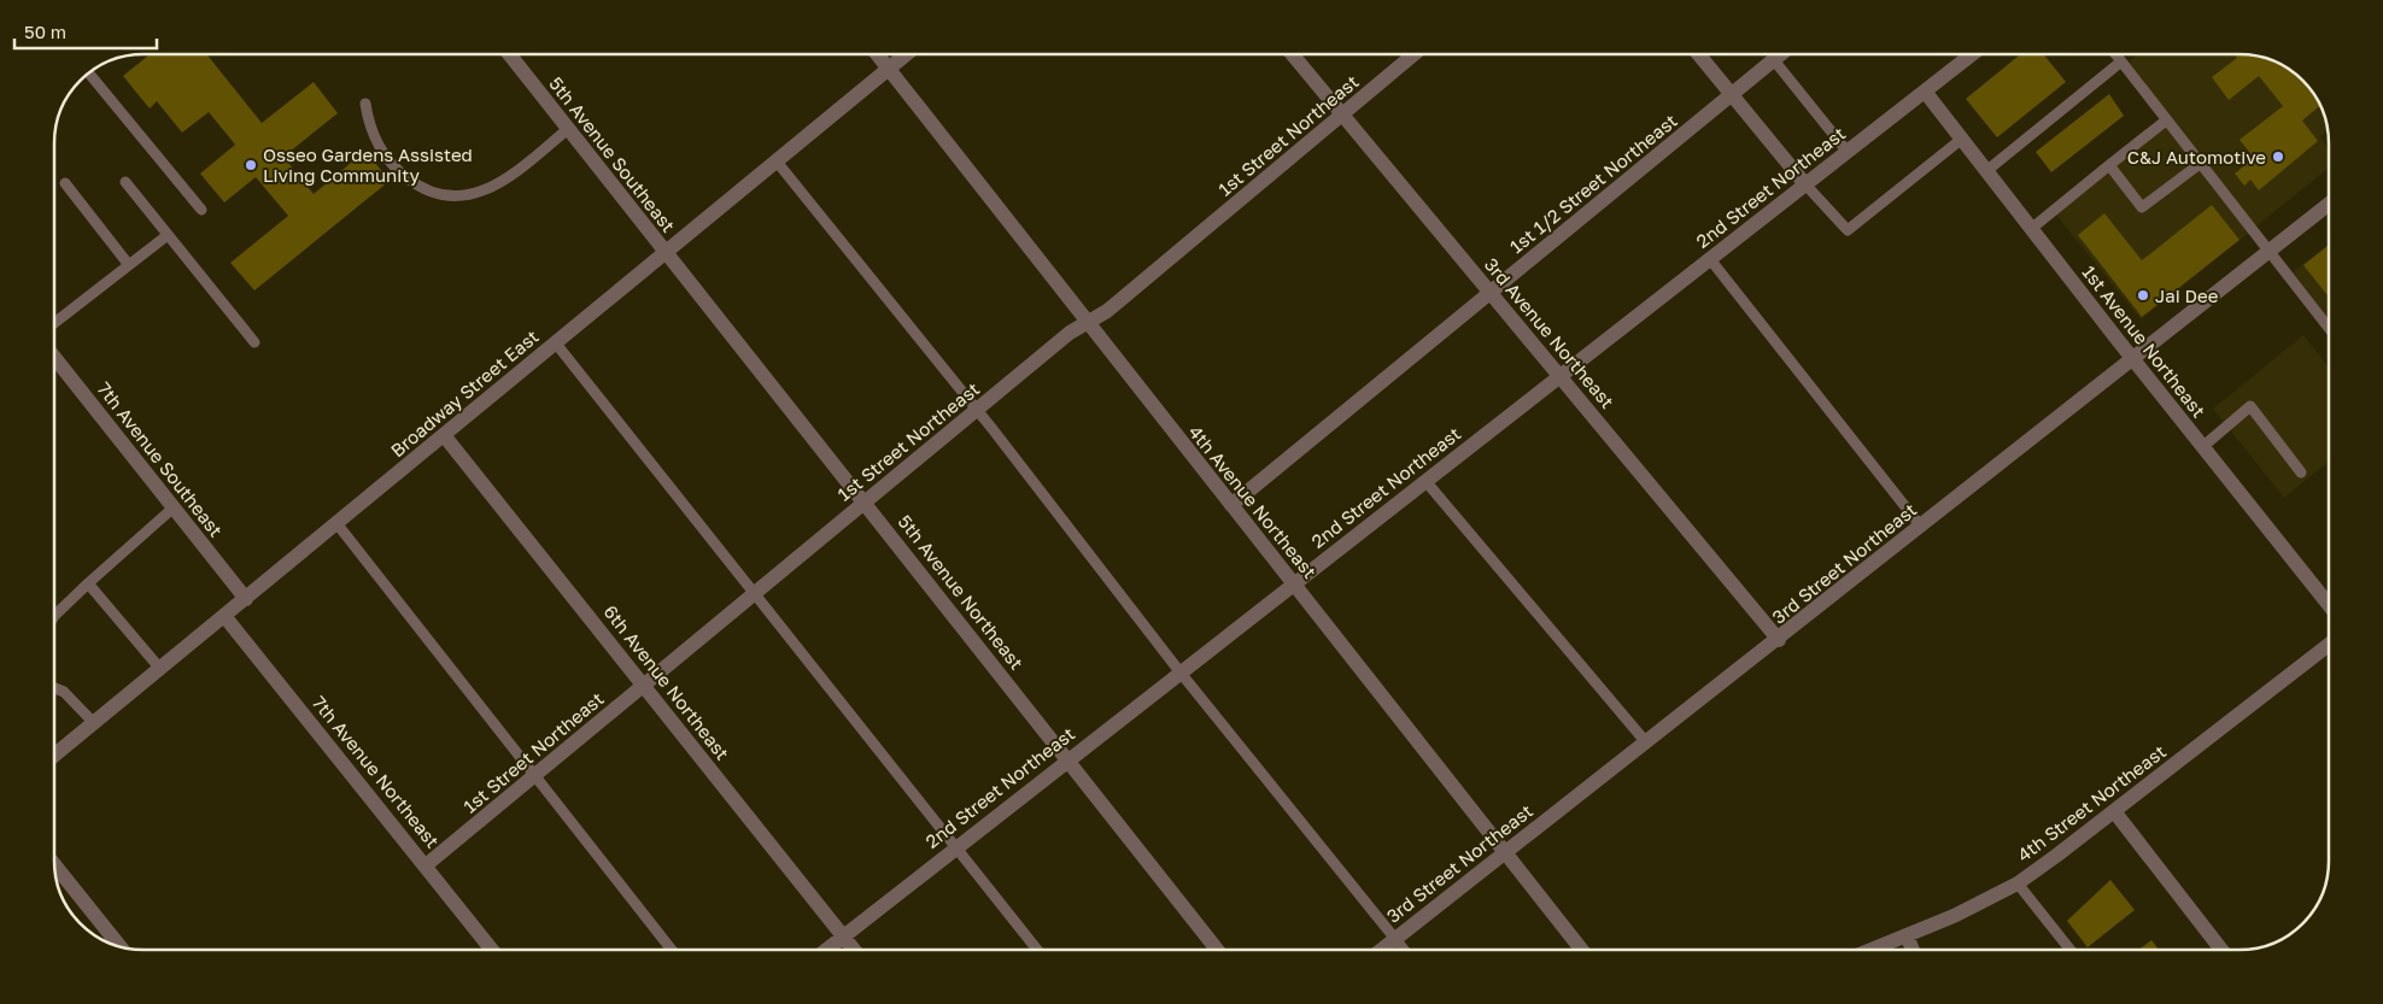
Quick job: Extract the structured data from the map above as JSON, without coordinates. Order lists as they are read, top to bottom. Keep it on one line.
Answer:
{"streets":{"street":["1st Street Northeast","5th Avenue Southeast","1st 1/2 Street Northeast","2nd Street Northeast","3rd Avenue Northeast","1st Avenue Northeast","Broadway Street East","7th Avenue Southeast","4th Avenue Northeast","3rd Street Northeast","5th Avenue Northeast","6th Avenue Northeast","7th Avenue Northeast","4th Street Northeast"]},"crossings":[["1st Street Northeast","3rd Avenue Northeast"],["1st Street Northeast","4th Avenue Northeast"],["1st Street Northeast","5th Avenue Northeast"],["1st Street Northeast","6th Avenue Northeast"],["1st Street Northeast","7th Avenue Northeast"],["5th Avenue Southeast","Broadway Street East"],["5th Avenue Southeast","5th Avenue Northeast"],["1st 1/2 Street Northeast","3rd Avenue Northeast"],["1st 1/2 Street Northeast","4th Avenue Northeast"],["2nd Street Northeast","3rd Avenue Northeast"],["2nd Street Northeast","1st Avenue Northeast"],["2nd Street Northeast","4th Avenue Northeast"],["2nd Street Northeast","5th Avenue Northeast"],["2nd Street Northeast","6th Avenue Northeast"],["3rd Avenue Northeast","3rd Street Northeast"],["1st Avenue Northeast","3rd Street Northeast"],["Broadway Street East","7th Avenue Southeast"],["Broadway Street East","4th Avenue Northeast"],["Broadway Street East","5th Avenue Northeast"],["Broadway Street East","6th Avenue Northeast"],["Broadway Street East","7th Avenue Northeast"],["4th Avenue Northeast","3rd Street Northeast"]],"places":["C&J Automotive","Osseo Gardens Assisted Living Community","Jai Dee"],"scale_bar":"50 m"}
